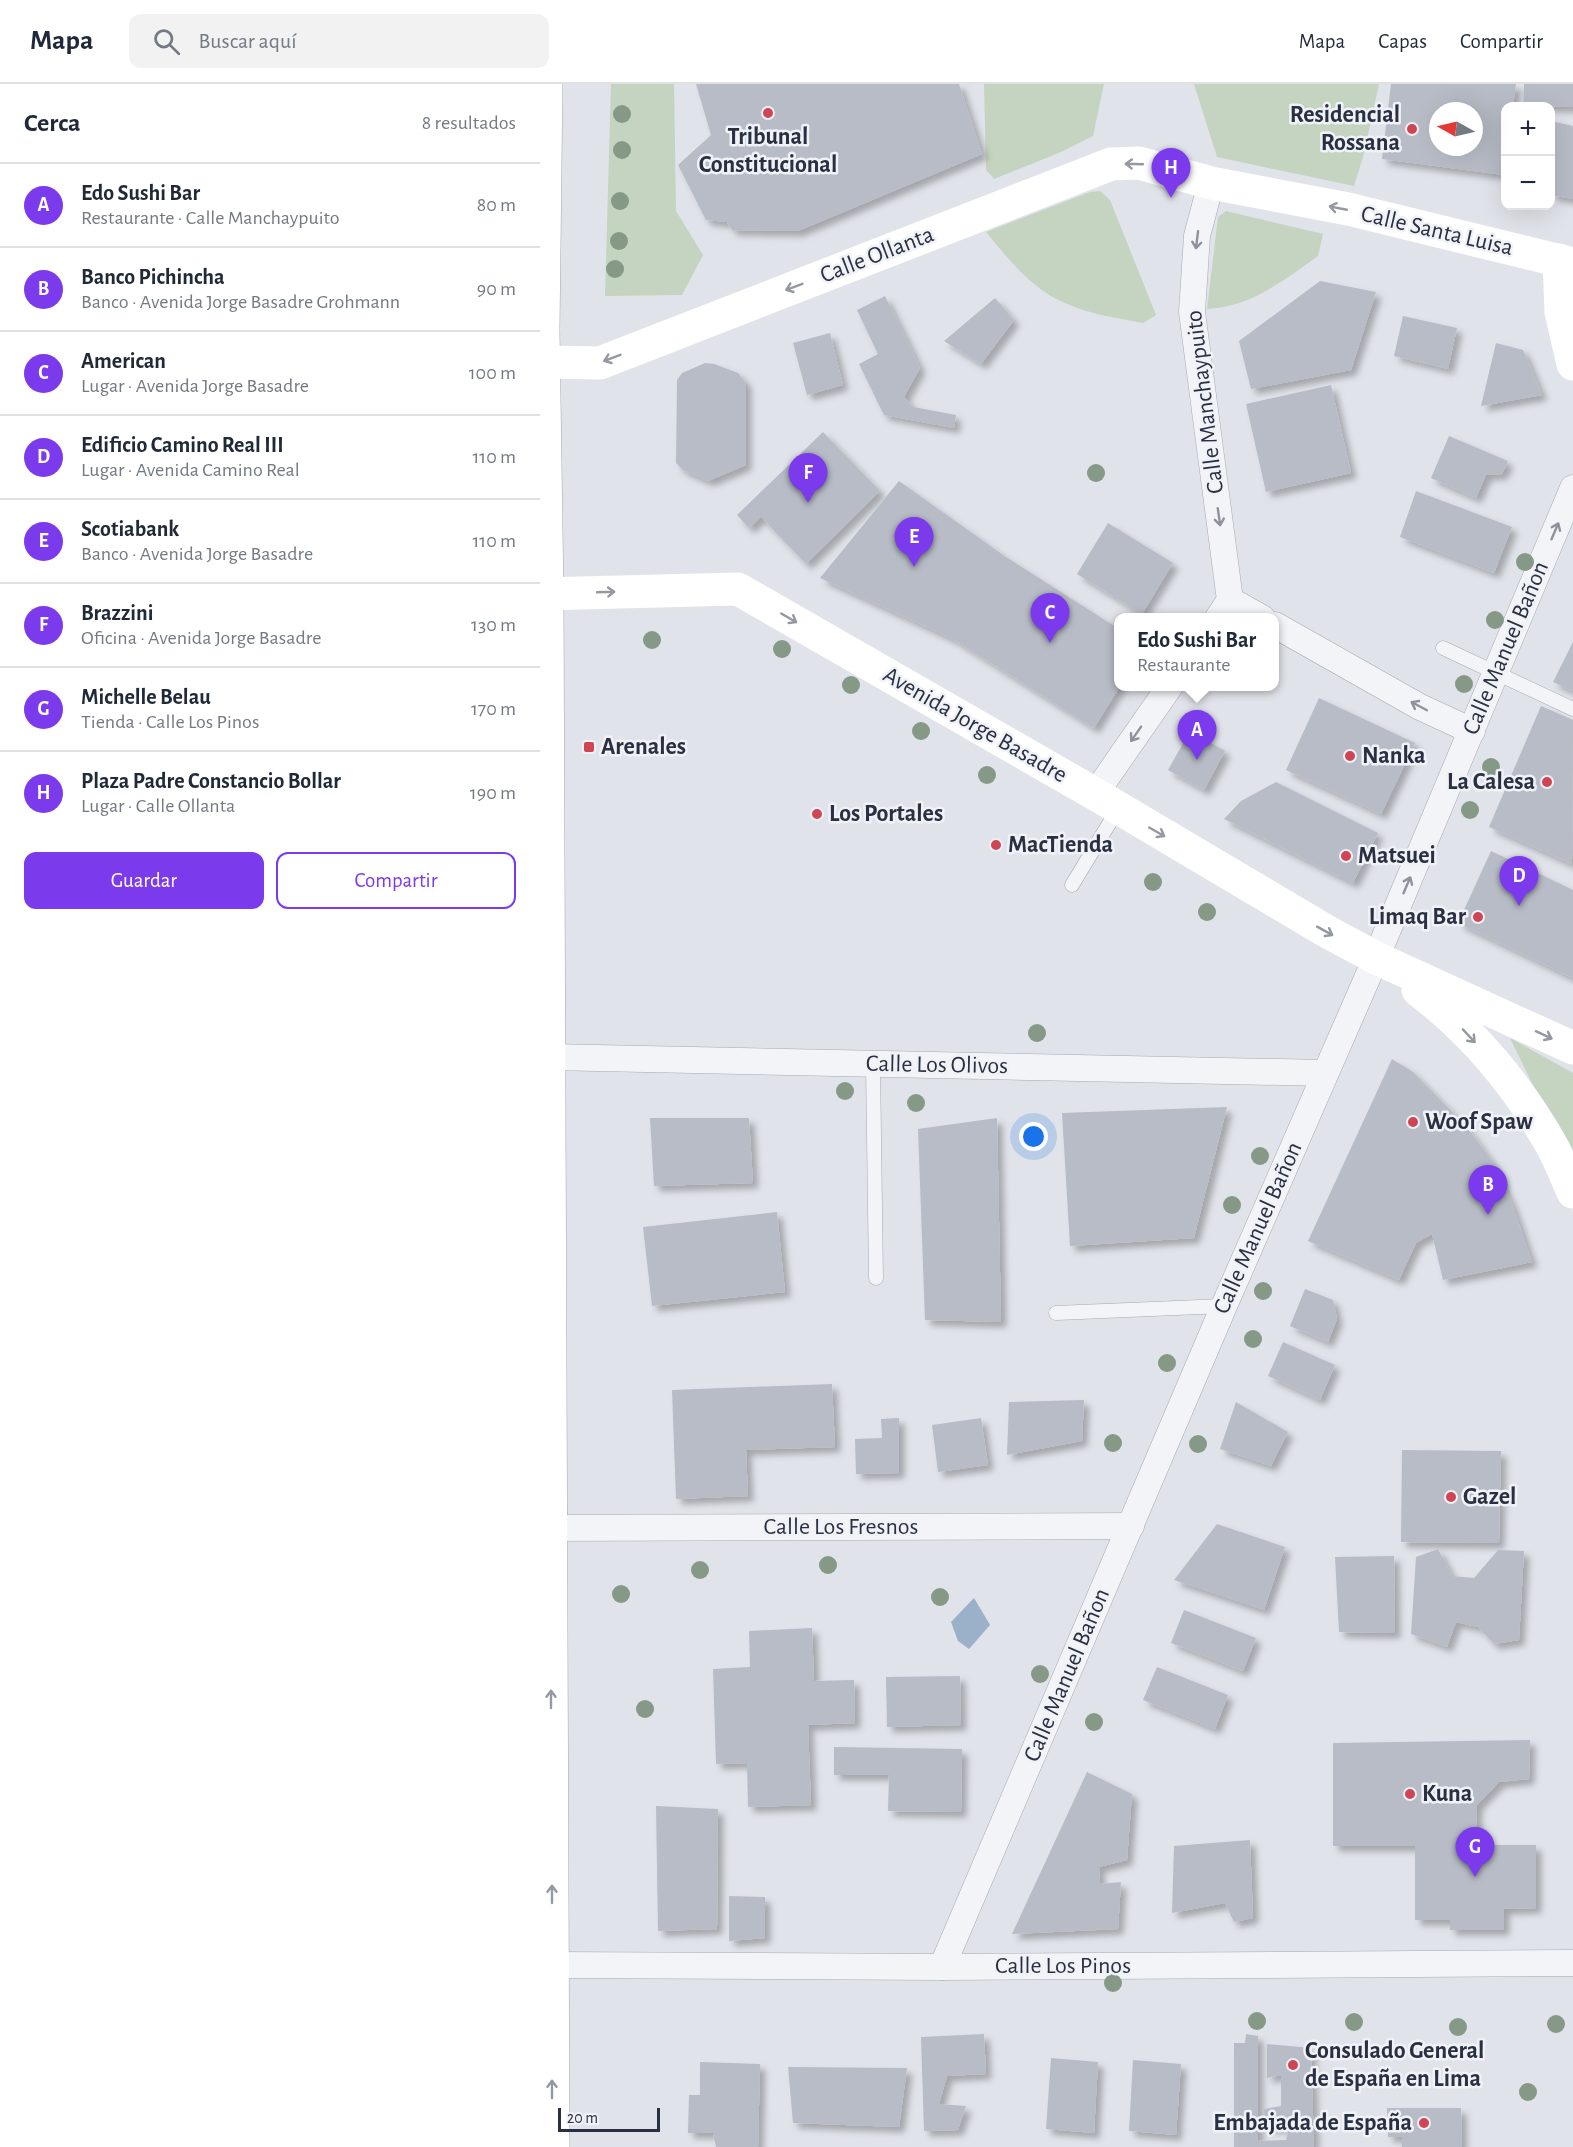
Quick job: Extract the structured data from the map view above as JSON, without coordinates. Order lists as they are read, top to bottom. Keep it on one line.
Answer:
{"streets":{"main road":["Calle Santa Luisa","Calle Ollanta","Avenida Jorge Basadre"],"street":["Calle Manchaypuito","Calle Manuel Bañon","Calle Los Olivos","Calle Los Fresnos","Calle Los Pinos"]},"crossings":[["Calle Santa Luisa","Calle Ollanta"],["Calle Santa Luisa","Calle Manchaypuito"],["Calle Ollanta","Calle Manchaypuito"],["Calle Manuel Bañon","Avenida Jorge Basadre"],["Calle Manuel Bañon","Calle Los Olivos"],["Calle Manuel Bañon","Calle Los Fresnos"],["Calle Manuel Bañon","Calle Los Pinos"]],"one_way":["Calle Santa Luisa","Calle Ollanta","Calle Manchaypuito","Avenida Jorge Basadre"],"places":{"other":["Tribunal Constitucional","Residencial Rossana","Nanka","La Calesa","Los Portales","MacTienda","Matsuei","Limaq Bar","Woof Spaw","Gazel","Kuna","Consulado General de España en Lima","Embajada de España"],"transit":["Arenales"]},"scale_bar":"20 m","north":"left","page":{"header":"Mapa","search":"Buscar aquí","nav":["Mapa","Capas","Compartir"],"heading":["Cerca","8 resultados"],"map_buttons":["+","−"],"pins":["H","F","E","C","A","D","B","G"],"list":[{"mark":"A","name":"Edo Sushi Bar","note":"Restaurante · Calle Manchaypuito","value":"80 m"},{"mark":"B","name":"Banco Pichincha","note":"Banco · Avenida Jorge Basadre Grohmann","value":"90 m"},{"mark":"C","name":"American","note":"Lugar · Avenida Jorge Basadre","value":"100 m"},{"mark":"D","name":"Edificio Camino Real III","note":"Lugar · Avenida Camino Real","value":"110 m"},{"mark":"E","name":"Scotiabank","note":"Banco · Avenida Jorge Basadre","value":"110 m"},{"mark":"F","name":"Brazzini","note":"Oficina · Avenida Jorge Basadre","value":"130 m"},{"mark":"G","name":"Michelle Belau","note":"Tienda · Calle Los Pinos","value":"170 m"},{"mark":"H","name":"Plaza Padre Constancio Bollar","note":"Lugar · Calle Ollanta","value":"190 m"}],"popup":["Edo Sushi Bar","Restaurante"],"buttons":["Guardar","Compartir"],"scale":"20 m"}}
